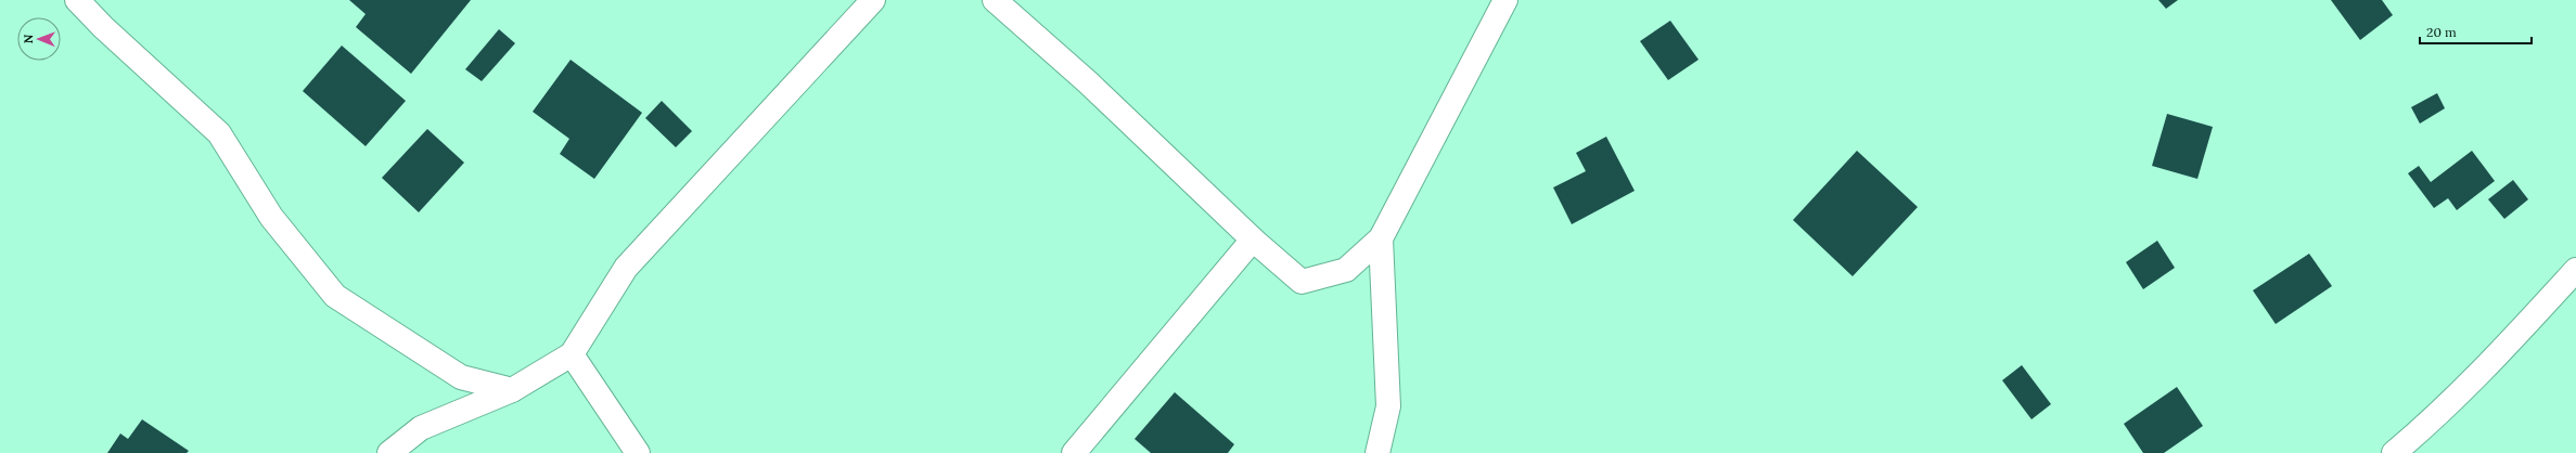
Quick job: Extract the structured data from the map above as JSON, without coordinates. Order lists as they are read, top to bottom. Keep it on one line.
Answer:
{"scale_bar":"20 m","north":"left"}
